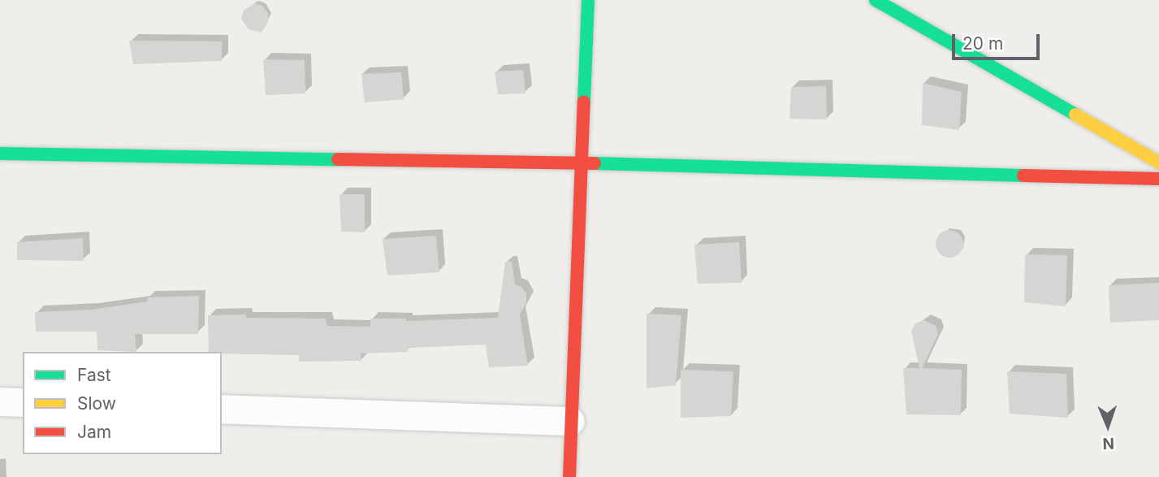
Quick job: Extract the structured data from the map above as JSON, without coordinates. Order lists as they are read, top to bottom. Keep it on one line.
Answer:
{"legend":["Fast","Slow","Jam"],"scale_bar":"20 m","north":"bottom"}
